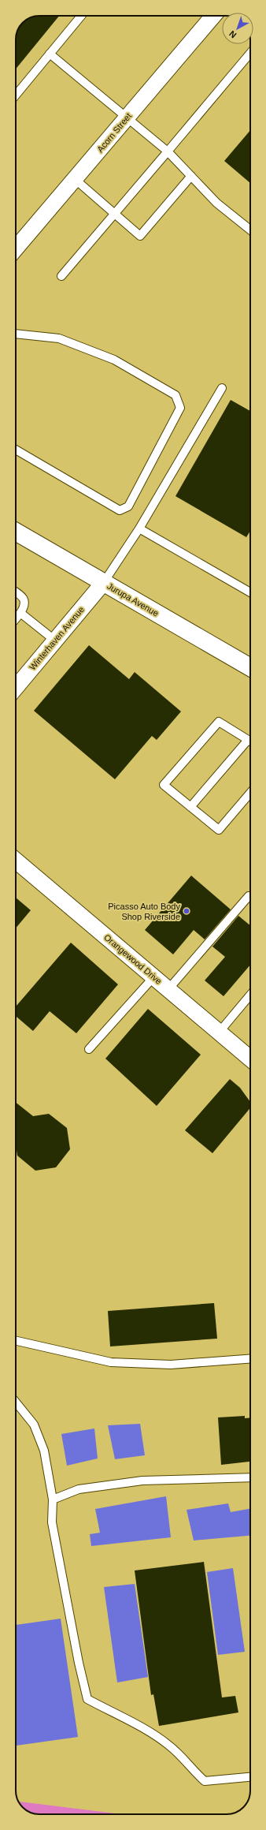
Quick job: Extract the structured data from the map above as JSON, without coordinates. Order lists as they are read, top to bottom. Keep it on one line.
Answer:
{"streets":{"main road":["Jurupa Avenue"],"street":["Acorn Street","Winterhaven Avenue","Orangewood Drive"]},"crossings":[["Jurupa Avenue","Winterhaven Avenue"]],"places":["Picasso Auto Body Shop Riverside"],"north":"bottom left"}
